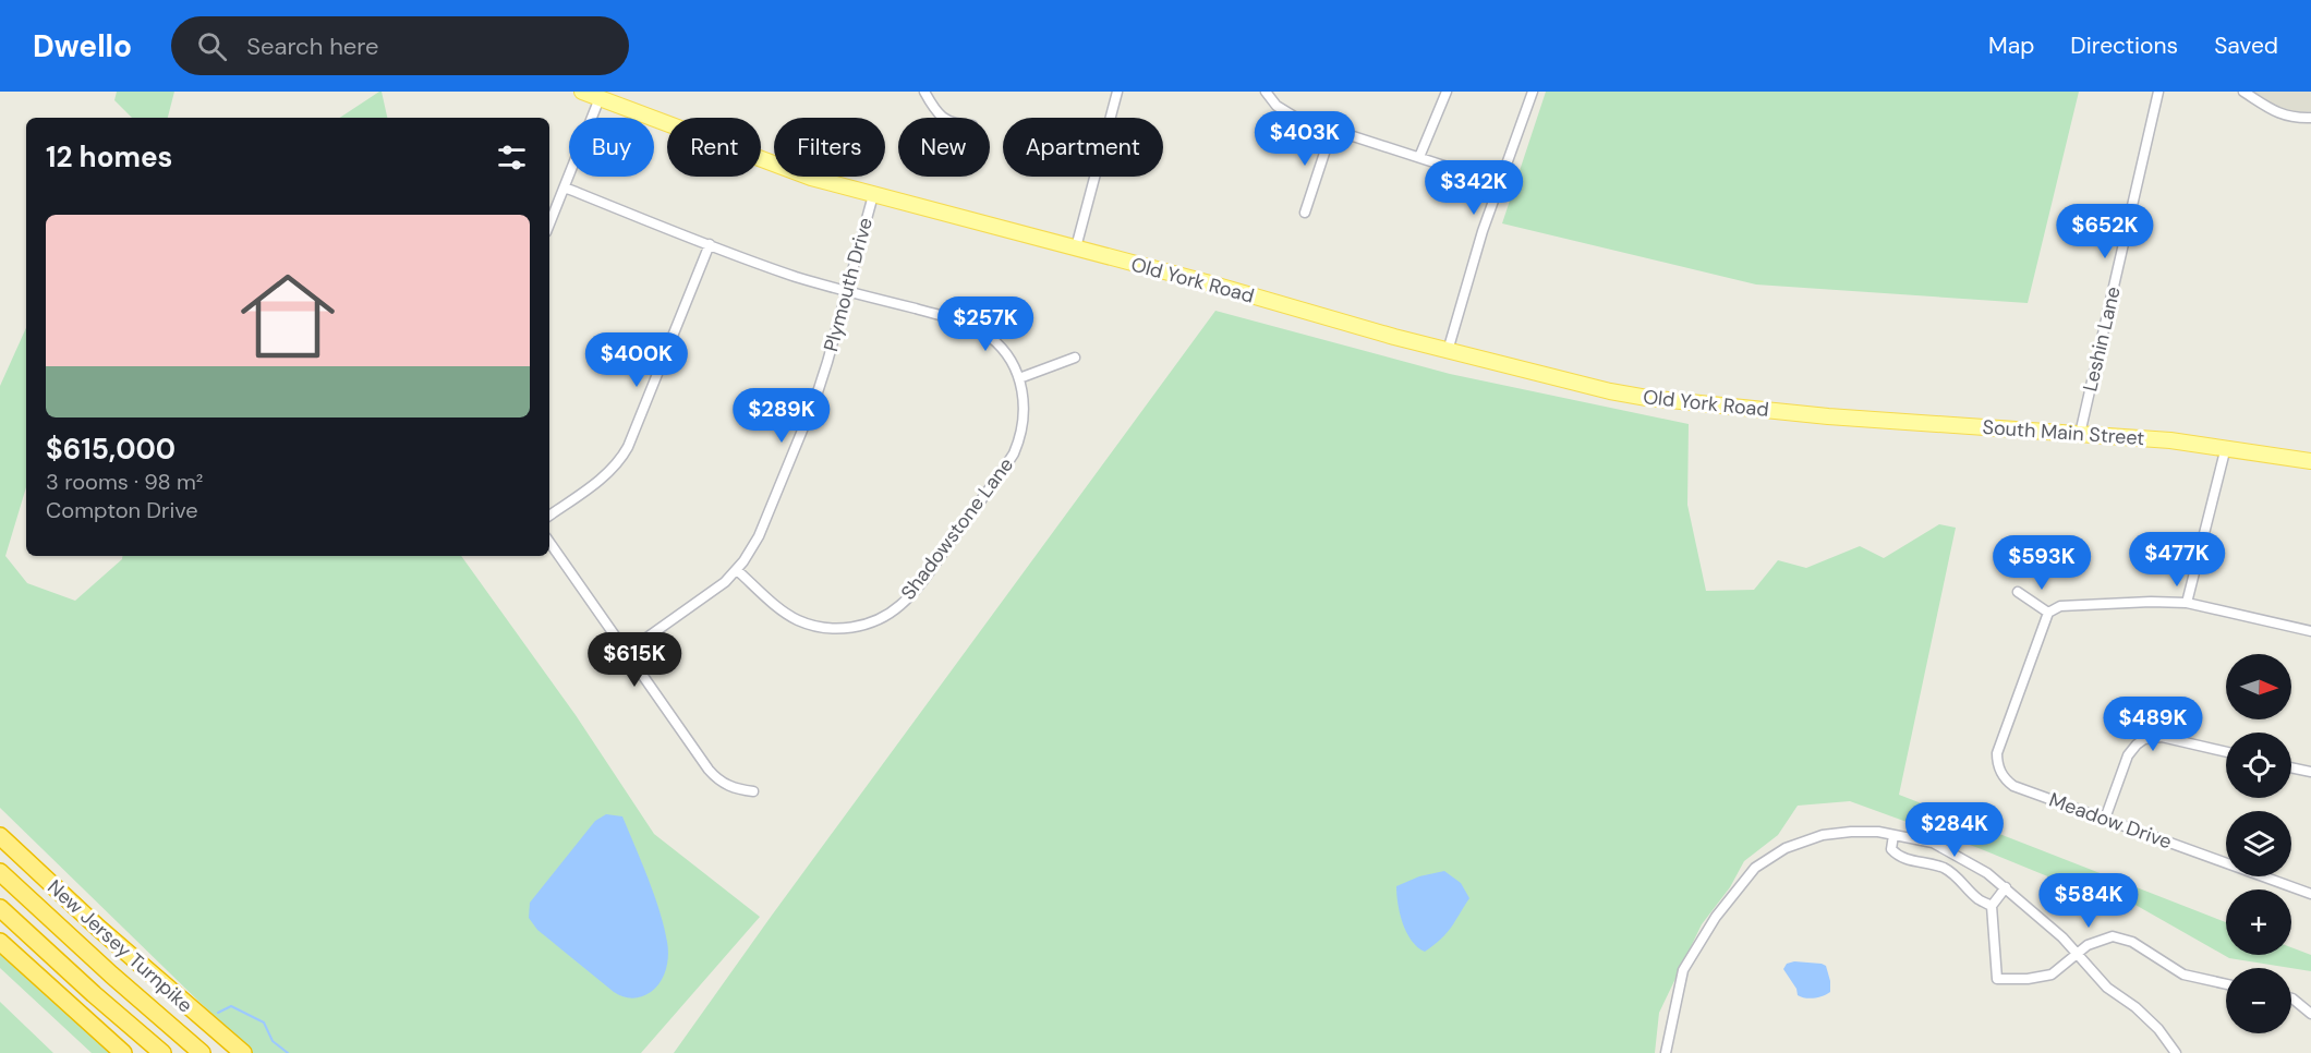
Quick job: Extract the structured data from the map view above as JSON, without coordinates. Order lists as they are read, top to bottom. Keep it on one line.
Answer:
{"streets":{"highway":["New Jersey Turnpike"],"main road":["Old York Road","South Main Street"],"street":["Plymouth Drive","Leshin Lane","Shadowstone Lane","Meadow Drive"]},"crossings":[["Old York Road","Plymouth Drive"],["Old York Road","South Main Street"],["Plymouth Drive","Shadowstone Lane"],["Leshin Lane","South Main Street"]],"north":"right","page":{"header":"Dwello","search":"Search here","nav":["Map","Directions","Saved"],"price":["$403K","$342K","$652K","$257K","$400K","$289K","$477K","$593K","$615K","$489K","$284K","$584K"],"chip":["Buy","Rent","Filters","New","Apartment"],"heading":"12 homes","list":[{"name":"$615,000","note":"3 rooms · 98 m² · Compton Drive"}],"map_buttons":["+","−"]}}
